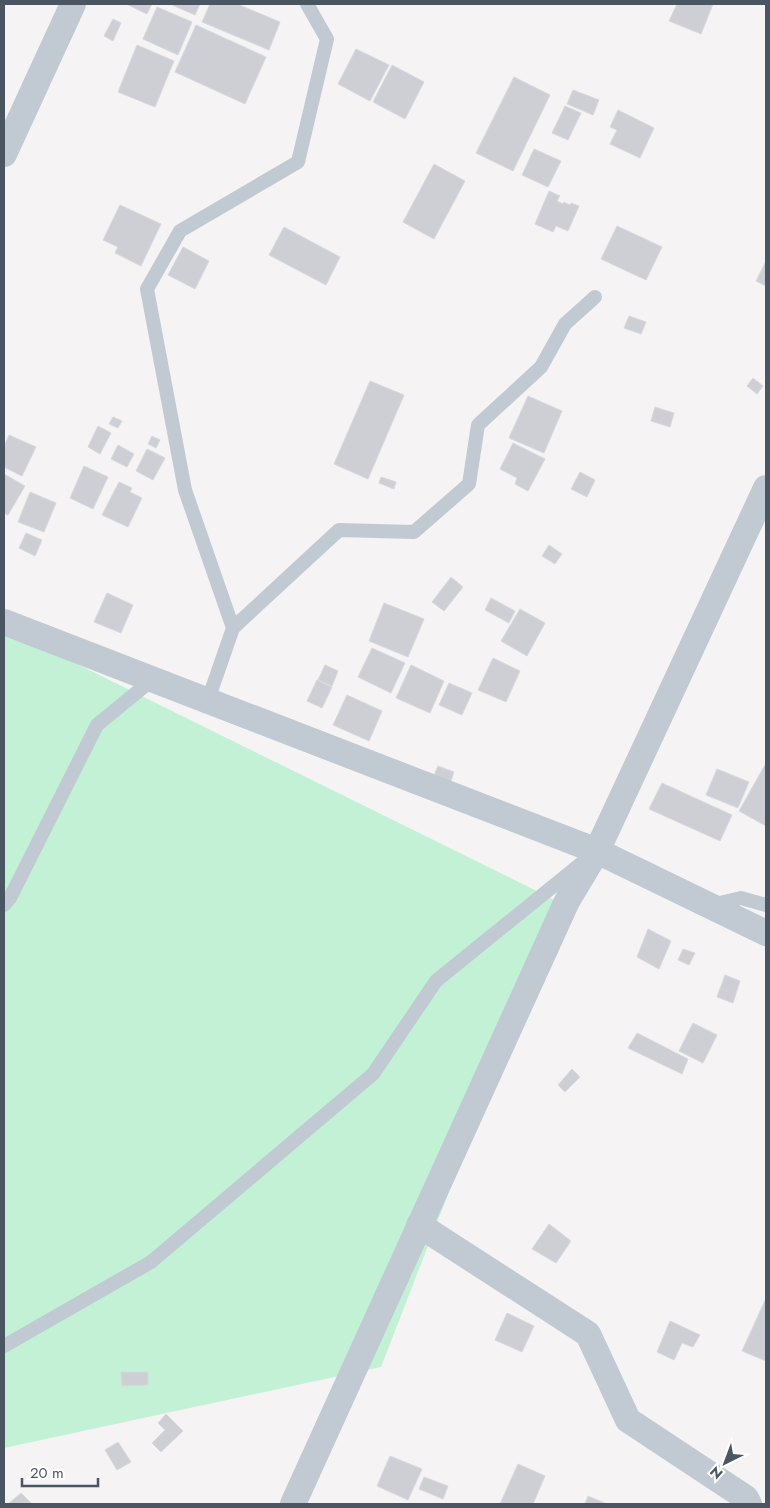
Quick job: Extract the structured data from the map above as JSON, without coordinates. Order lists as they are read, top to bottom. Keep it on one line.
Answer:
{"scale_bar":"20 m","north":"bottom left"}
